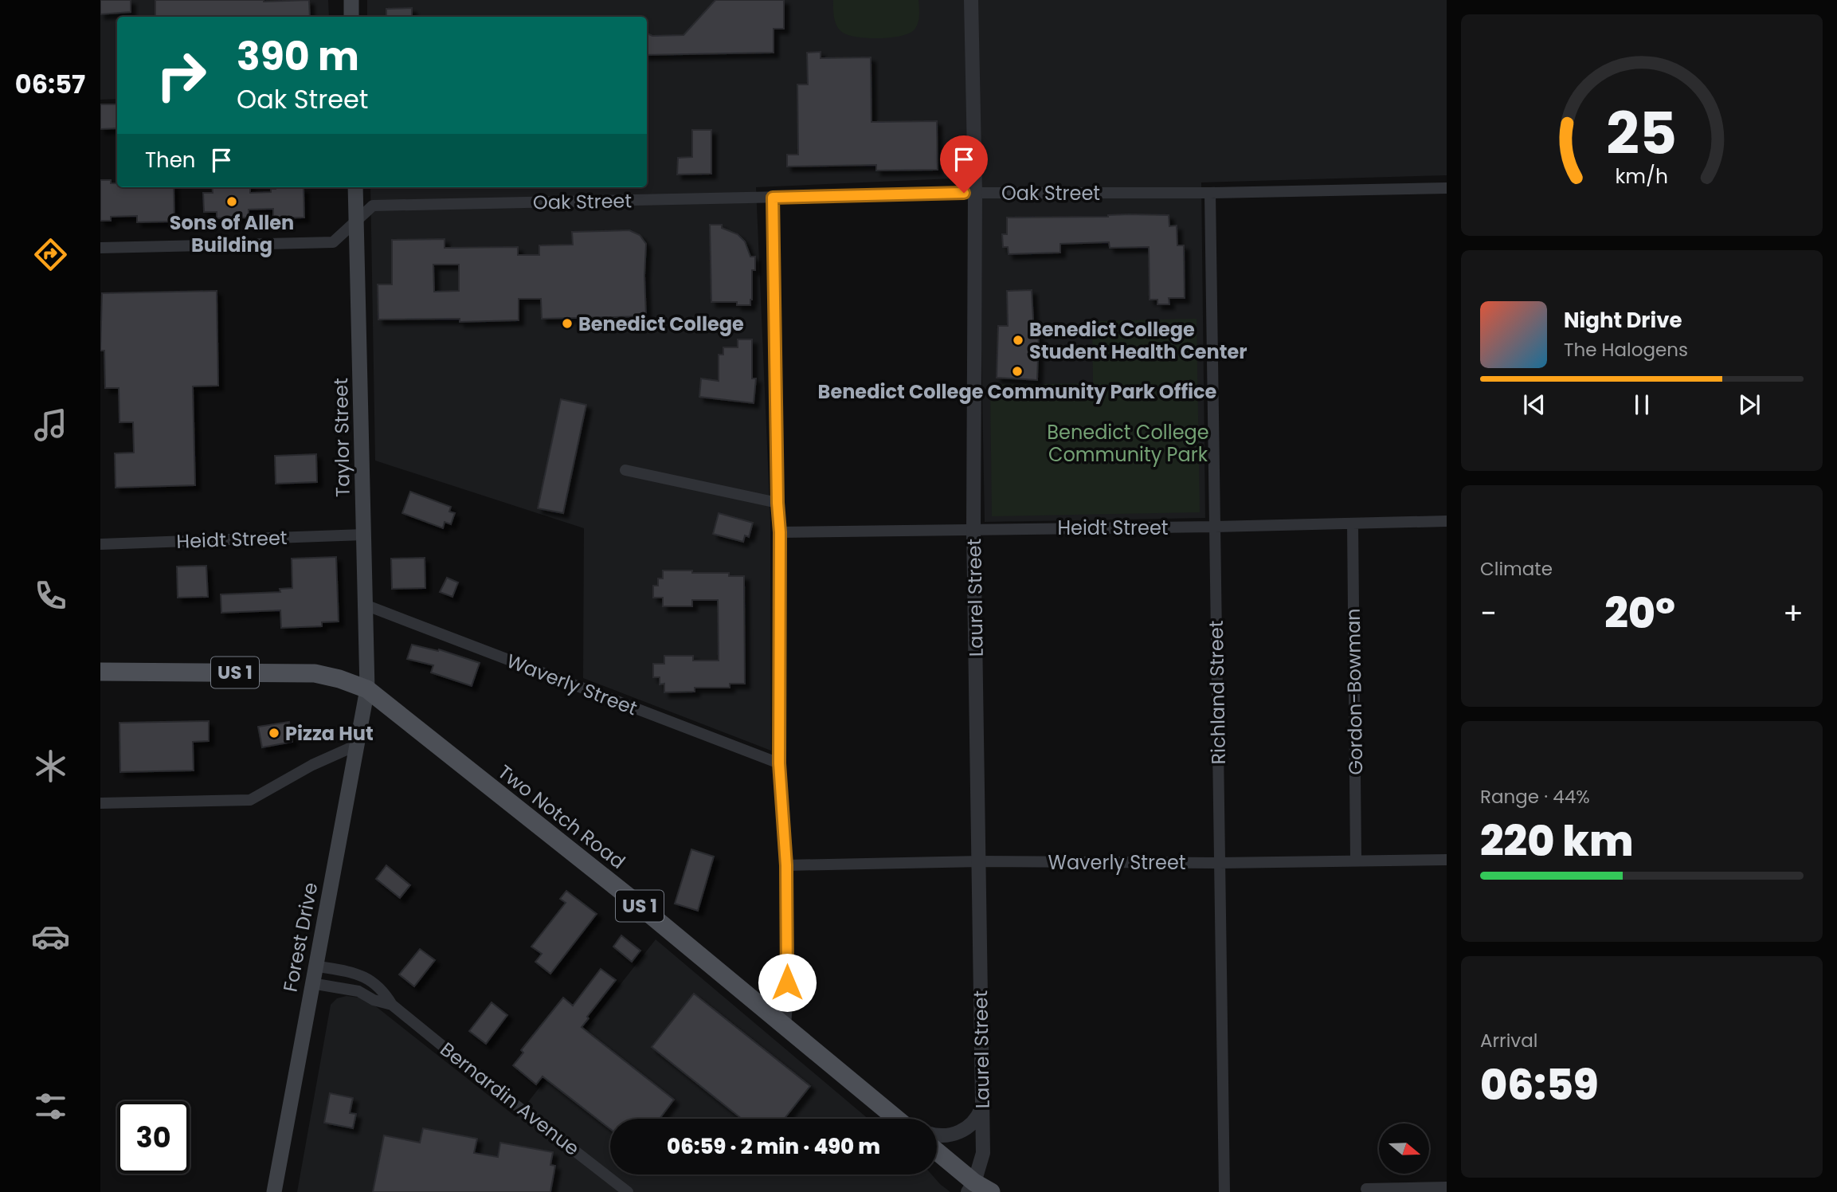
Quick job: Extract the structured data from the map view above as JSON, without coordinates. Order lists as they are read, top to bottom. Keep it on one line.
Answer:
{"streets":{"main road":["Taylor Street","US 1","Two Notch Road","Forest Drive"],"street":["Oak Street","Heidt Street","Laurel Street","Waverly Street","Gordon-Bowman","Richland Street","Bernardin Avenue"]},"crossings":[["Oak Street","Taylor Street"],["Oak Street","Laurel Street"],["Oak Street","Richland Street"],["Taylor Street","Heidt Street"],["Taylor Street","US 1"],["Taylor Street","Waverly Street"],["Taylor Street","Two Notch Road"],["Taylor Street","Forest Drive"],["Heidt Street","Laurel Street"],["Heidt Street","Gordon-Bowman"],["Heidt Street","Richland Street"],["Laurel Street","Waverly Street"],["US 1","Two Notch Road"],["US 1","Forest Drive"],["Waverly Street","Gordon-Bowman"],["Waverly Street","Richland Street"],["Two Notch Road","Forest Drive"],["Forest Drive","Bernardin Avenue"]],"parks":["Benedict College Community Park"],"places":["Sons of Allen Building","Benedict College","Benedict College Student Health Center","Benedict College Community Park Office","Pizza Hut"],"north":"right","page":{"tabs":"06:57","turn":["390 m","Oak Street"],"then":"Then","song":["Night Drive","The Halogens"],"tile":["Climate",["Range · 44%","220 km"],["Arrival","06:59"]],"heat":["−","20°","+"],"limit":"30","trip":"06:59 · 2 min · 490 m","gauge":["25","km/h"]}}
